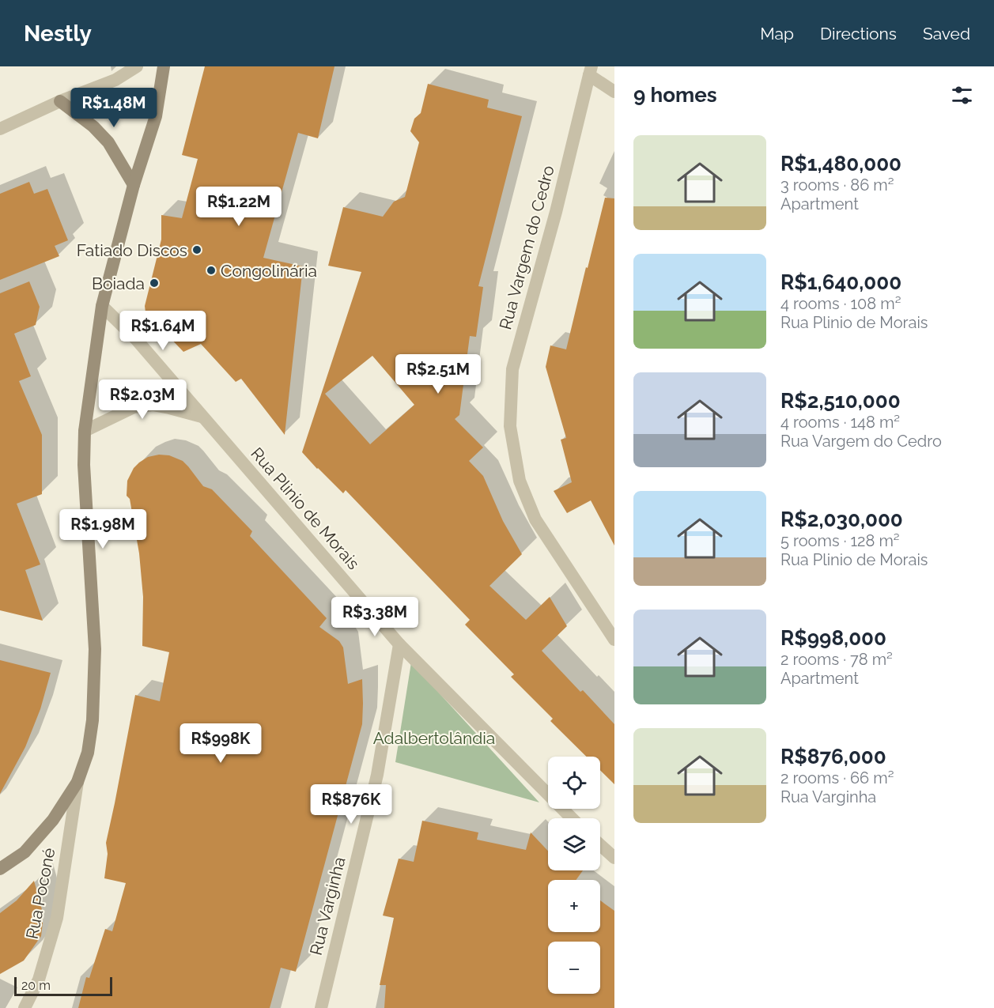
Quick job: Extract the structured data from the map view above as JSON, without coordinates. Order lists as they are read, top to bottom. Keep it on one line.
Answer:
{"streets":{"street":["Rua Vargem do Cedro","Rua Plinio de Morais","Rua Poconé","Rua Varginha"]},"crossings":[["Rua Plinio de Morais","Rua Varginha"]],"parks":["Adalbertolândia"],"places":["Fatiado Discos","Congolinária","Boiada"],"scale_bar":"20 m","page":{"header":"Nestly","nav":["Map","Directions","Saved"],"heading":"9 homes","price":["R$1.48M","R$1.22M","R$1.64M","R$2.51M","R$2.03M","R$1.98M","R$3.38M","R$998K","R$876K"],"list":[{"name":"R$1,480,000","note":"3 rooms · 86 m² · Apartment"},{"name":"R$1,640,000","note":"4 rooms · 108 m² · Rua Plinio de Morais"},{"name":"R$2,510,000","note":"4 rooms · 148 m² · Rua Vargem do Cedro"},{"name":"R$2,030,000","note":"5 rooms · 128 m² · Rua Plinio de Morais"},{"name":"R$998,000","note":"2 rooms · 78 m² · Apartment"},{"name":"R$876,000","note":"2 rooms · 66 m² · Rua Varginha"}],"map_buttons":["+","−"],"scale":"20 m"}}
